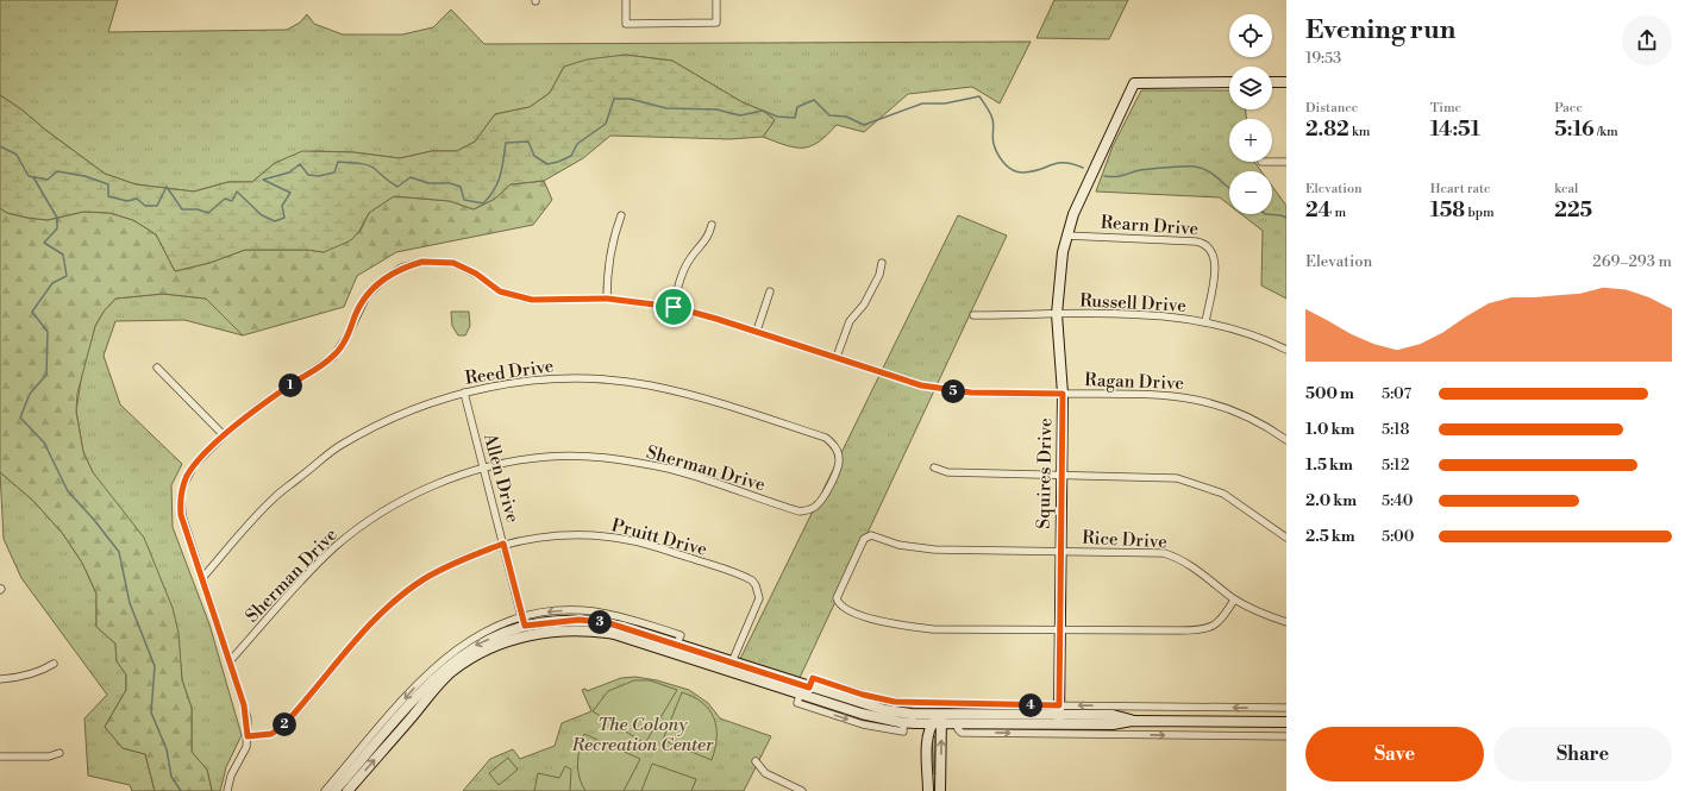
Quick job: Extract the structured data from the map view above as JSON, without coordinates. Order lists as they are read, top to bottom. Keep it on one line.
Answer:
{"streets":{"main road":["Squires Drive"],"street":["Rearn Drive","Russell Drive","Reed Drive","Ragan Drive","Sherman Drive","Allen Drive","Pruitt Drive","Rice Drive"]},"crossings":[["Rearn Drive","Russell Drive"],["Rearn Drive","Squires Drive"],["Russell Drive","Squires Drive"],["Reed Drive","Ragan Drive"],["Reed Drive","Sherman Drive"],["Reed Drive","Allen Drive"],["Ragan Drive","Sherman Drive"],["Ragan Drive","Squires Drive"],["Ragan Drive","Pruitt Drive"],["Sherman Drive","Allen Drive"],["Squires Drive","Rice Drive"],["Allen Drive","Pruitt Drive"]],"parks":["The Colony Recreation Center"],"page":{"heading":["Evening run","19:53"],"map_buttons":["+","−"],"stats":[["Distance","2.82 km"],["Time","14:51"],["Pace","5:16 /km"],["Elevation","24 m"],["Heart rate","158 bpm"],["kcal","225"]],"chart":["Elevation","269–293 m"],"pins":["1","5","3","4","2"],"list":[{"name":"500 m","note":"5:07"},{"name":"1.0 km","note":"5:18"},{"name":"1.5 km","note":"5:12"},{"name":"2.0 km","note":"5:40"},{"name":"2.5 km","note":"5:00"}],"buttons":["Save","Share"]}}
